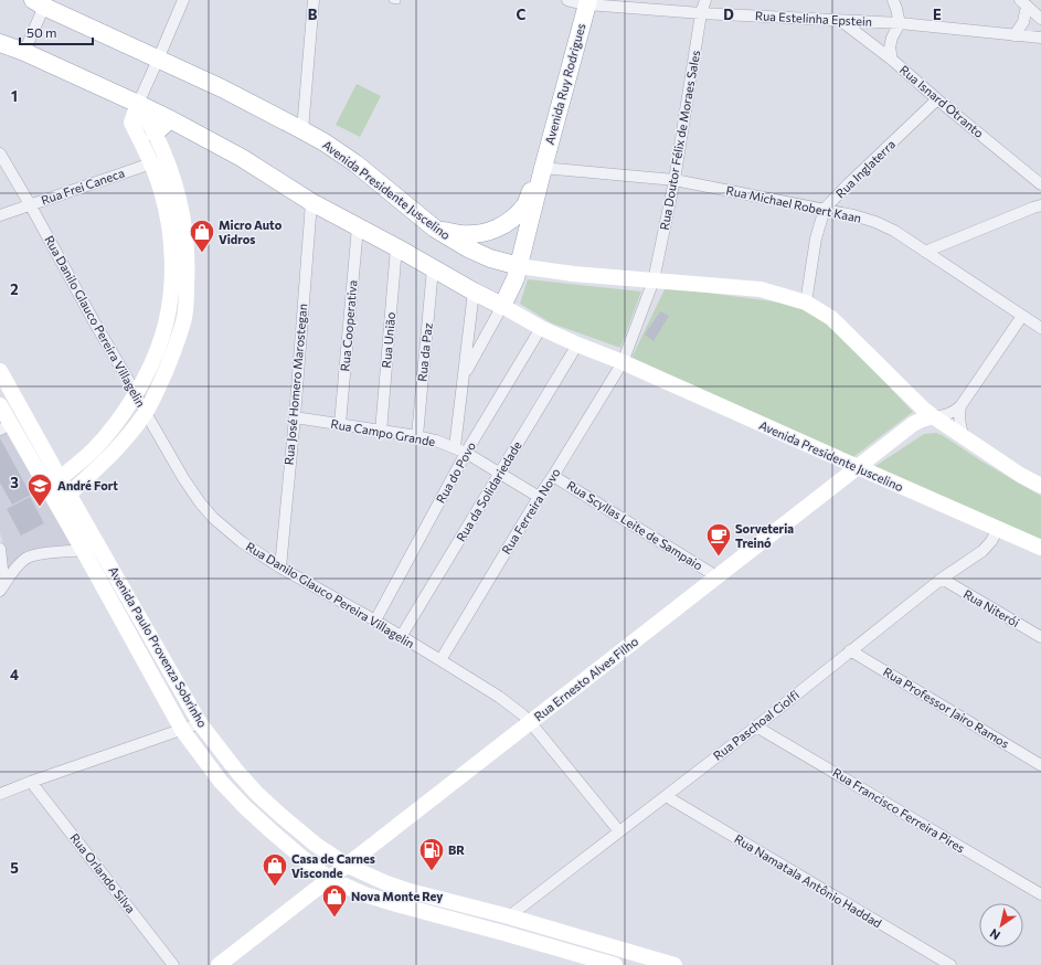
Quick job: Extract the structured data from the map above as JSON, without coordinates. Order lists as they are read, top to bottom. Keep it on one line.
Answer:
{"streets":{"main road":["Avenida Ruy Rodrigues","Avenida Presidente Juscelino","Avenida Paulo Provenza Sobrinho","Rua Ernesto Alves Filho"],"street":["Rua Estelinha Epstein","Rua Isnard Otranto","Rua Doutor Félix de Moraes Sales","Rua Inglaterra","Rua Frei Caneca","Rua Michael Robert Kaan","Rua Danilo Glauco Pereira Villagelin","Rua Cooperativa","Rua União","Rua da Paz","Rua José Homero Marostegan","Rua Campo Grande","Rua do Povo","Rua da Solidariedade","Rua Ferreira Novo","Rua Scyllas Leite de Sampaio","Rua Niterói","Rua Professor Jairo Ramos","Rua Paschoal Ciolfi","Rua Francisco Ferreira Pires","Rua Orlando Silva","Rua Namatala Antônio Haddad"]},"crossings":[["Rua Estelinha Epstein","Avenida Ruy Rodrigues"],["Rua Estelinha Epstein","Rua Isnard Otranto"],["Rua Estelinha Epstein","Rua Doutor Félix de Moraes Sales"],["Avenida Ruy Rodrigues","Avenida Presidente Juscelino"],["Avenida Ruy Rodrigues","Rua Michael Robert Kaan"],["Rua Isnard Otranto","Rua Inglaterra"],["Rua Doutor Félix de Moraes Sales","Avenida Presidente Juscelino"],["Rua Doutor Félix de Moraes Sales","Rua Michael Robert Kaan"],["Rua Inglaterra","Avenida Presidente Juscelino"],["Rua Inglaterra","Rua Michael Robert Kaan"],["Rua Frei Caneca","Rua Danilo Glauco Pereira Villagelin"],["Avenida Presidente Juscelino","Rua Cooperativa"],["Avenida Presidente Juscelino","Rua União"],["Avenida Presidente Juscelino","Rua da Paz"],["Avenida Presidente Juscelino","Rua José Homero Marostegan"],["Avenida Presidente Juscelino","Rua do Povo"],["Avenida Presidente Juscelino","Rua da Solidariedade"],["Avenida Presidente Juscelino","Rua Ferreira Novo"],["Avenida Presidente Juscelino","Rua Ernesto Alves Filho"],["Avenida Presidente Juscelino","Rua Paschoal Ciolfi"],["Rua Michael Robert Kaan","Rua Ernesto Alves Filho"],["Rua Danilo Glauco Pereira Villagelin","Rua José Homero Marostegan"],["Rua Danilo Glauco Pereira Villagelin","Rua do Povo"],["Rua Danilo Glauco Pereira Villagelin","Rua da Solidariedade"],["Rua Danilo Glauco Pereira Villagelin","Rua Ferreira Novo"],["Rua Danilo Glauco Pereira Villagelin","Rua Ernesto Alves Filho"],["Rua Danilo Glauco Pereira Villagelin","Rua Paschoal Ciolfi"],["Rua Cooperativa","Rua Campo Grande"],["Rua União","Rua Campo Grande"],["Rua da Paz","Rua Campo Grande"],["Rua José Homero Marostegan","Rua Campo Grande"],["Rua Campo Grande","Rua do Povo"],["Rua Campo Grande","Rua da Solidariedade"],["Rua Campo Grande","Rua Ferreira Novo"],["Rua Ferreira Novo","Rua Scyllas Leite de Sampaio"],["Rua Scyllas Leite de Sampaio","Rua Ernesto Alves Filho"],["Rua Niterói","Rua Paschoal Ciolfi"],["Avenida Paulo Provenza Sobrinho","Rua Ernesto Alves Filho"],["Avenida Paulo Provenza Sobrinho","Rua Paschoal Ciolfi"],["Rua Professor Jairo Ramos","Rua Paschoal Ciolfi"],["Rua Paschoal Ciolfi","Rua Francisco Ferreira Pires"],["Rua Paschoal Ciolfi","Rua Namatala Antônio Haddad"]],"places":{"shop":["Micro Auto Vidros","Casa de Carnes Visconde","Nova Monte Rey"],"school or university":["André Fort"],"cafe":["Sorveteria Treinó"],"fuel station":["BR"]},"scale_bar":"50 m","north":"bottom left","grid":{"columns":["B","C","D","E"],"rows":["1","2","3","4","5"]}}
